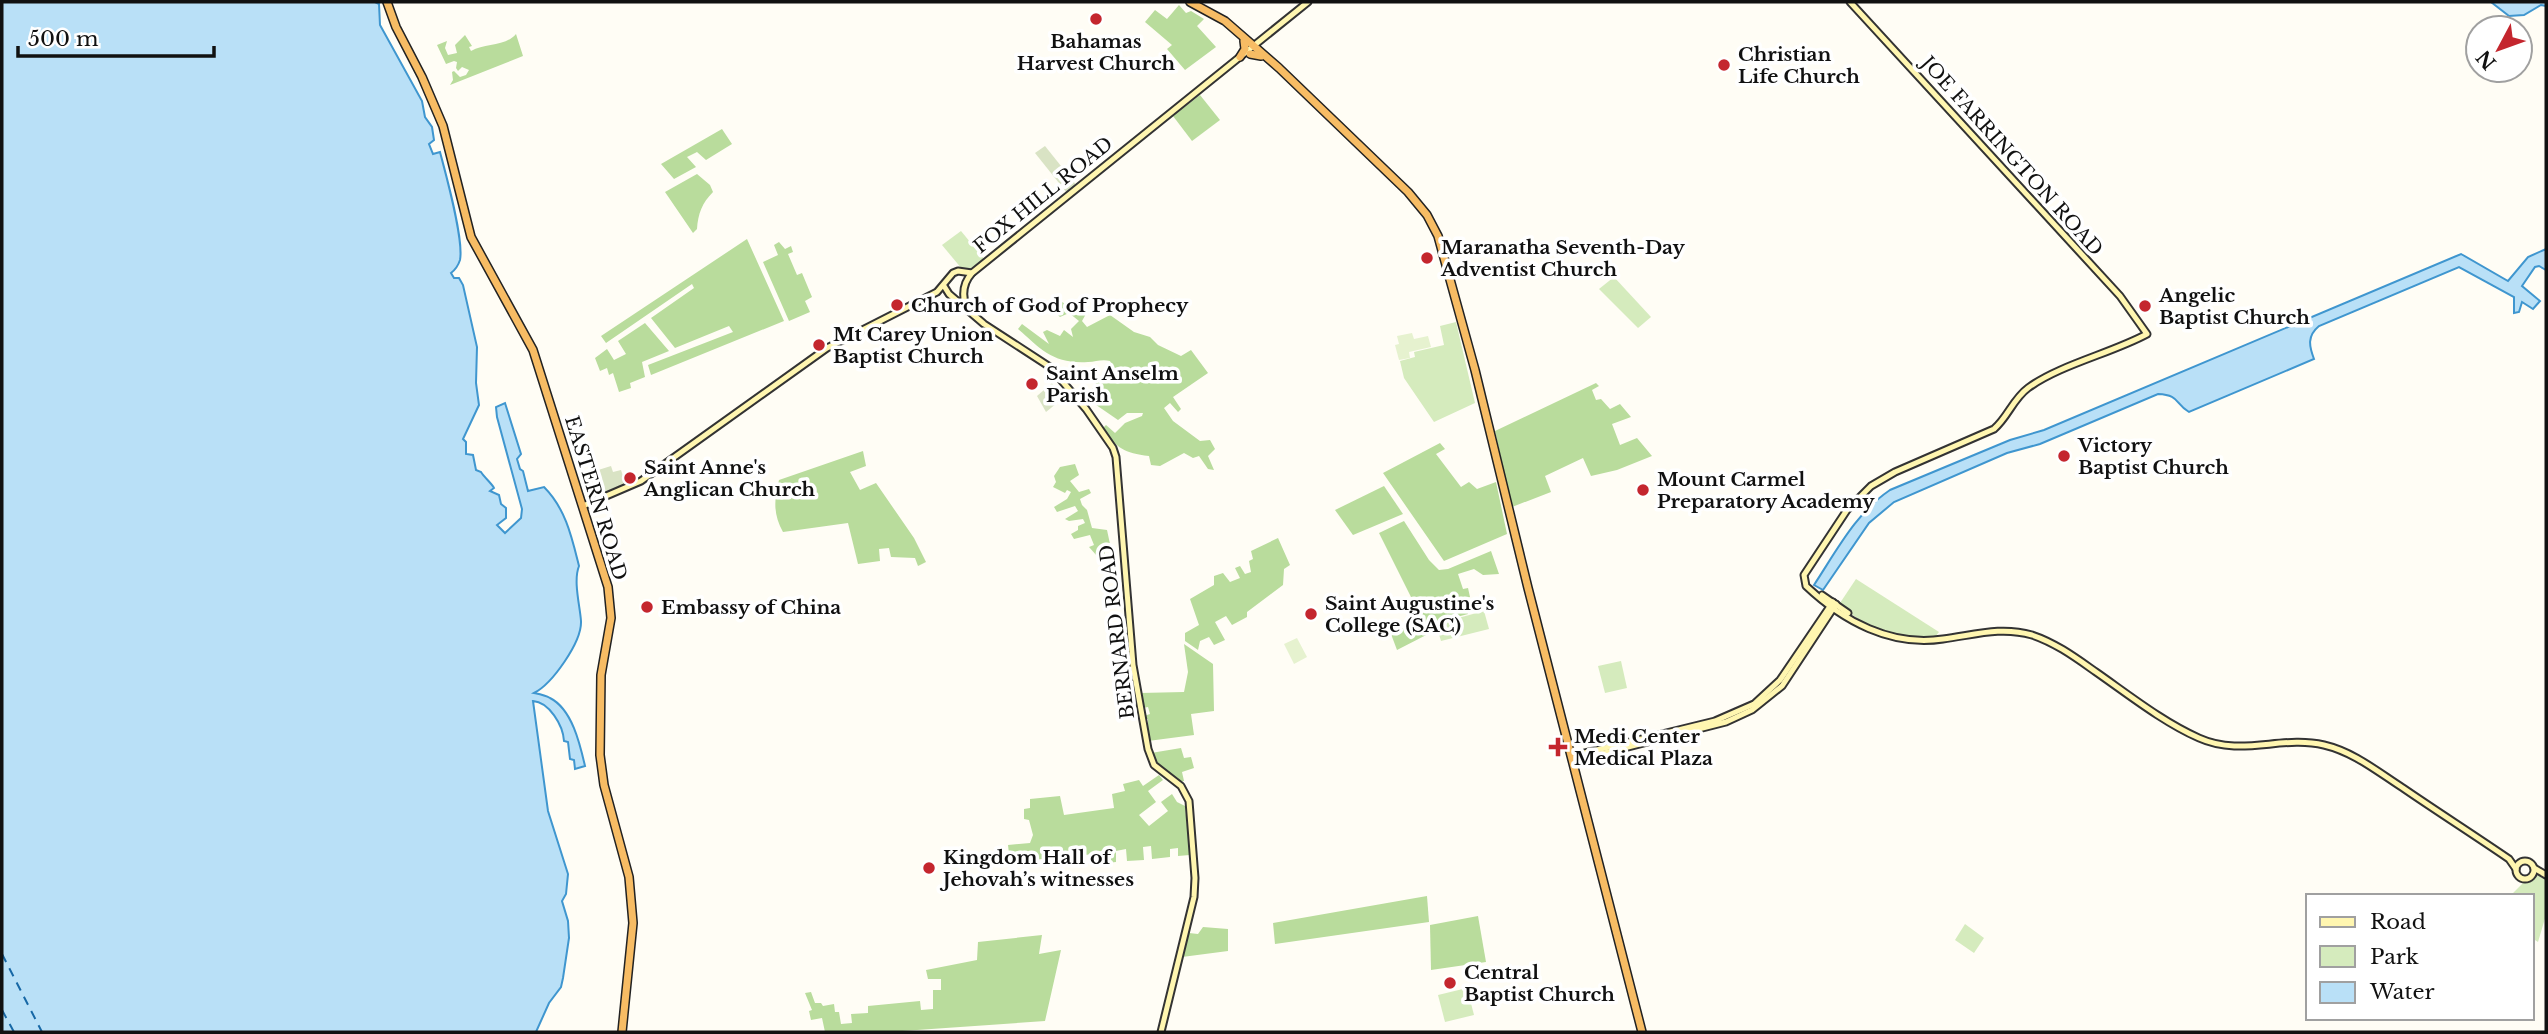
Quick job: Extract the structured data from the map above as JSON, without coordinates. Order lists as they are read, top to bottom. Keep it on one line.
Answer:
{"streets":{"highway":["EASTERN ROAD"],"main road":["JOE FARRINGTON ROAD","FOX HILL ROAD","BERNARD ROAD"]},"places":{"other":["Bahamas Harvest Church","Christian Life Church","Maranatha Seventh-Day Adventist Church","Church of God of Prophecy","Angelic Baptist Church","Mt Carey Union Baptist Church","Saint Anselm Parish","Victory Baptist Church","Saint Anne's Anglican Church","Mount Carmel Preparatory Academy","Embassy of China","Saint Augustine's College (SAC)","Kingdom Hall of Jehovah’s witnesses","Central Baptist Church"],"health":["Medi Center Medical Plaza"]},"legend":["Road","Park","Water"],"scale_bar":"500 m","north":"bottom left"}
